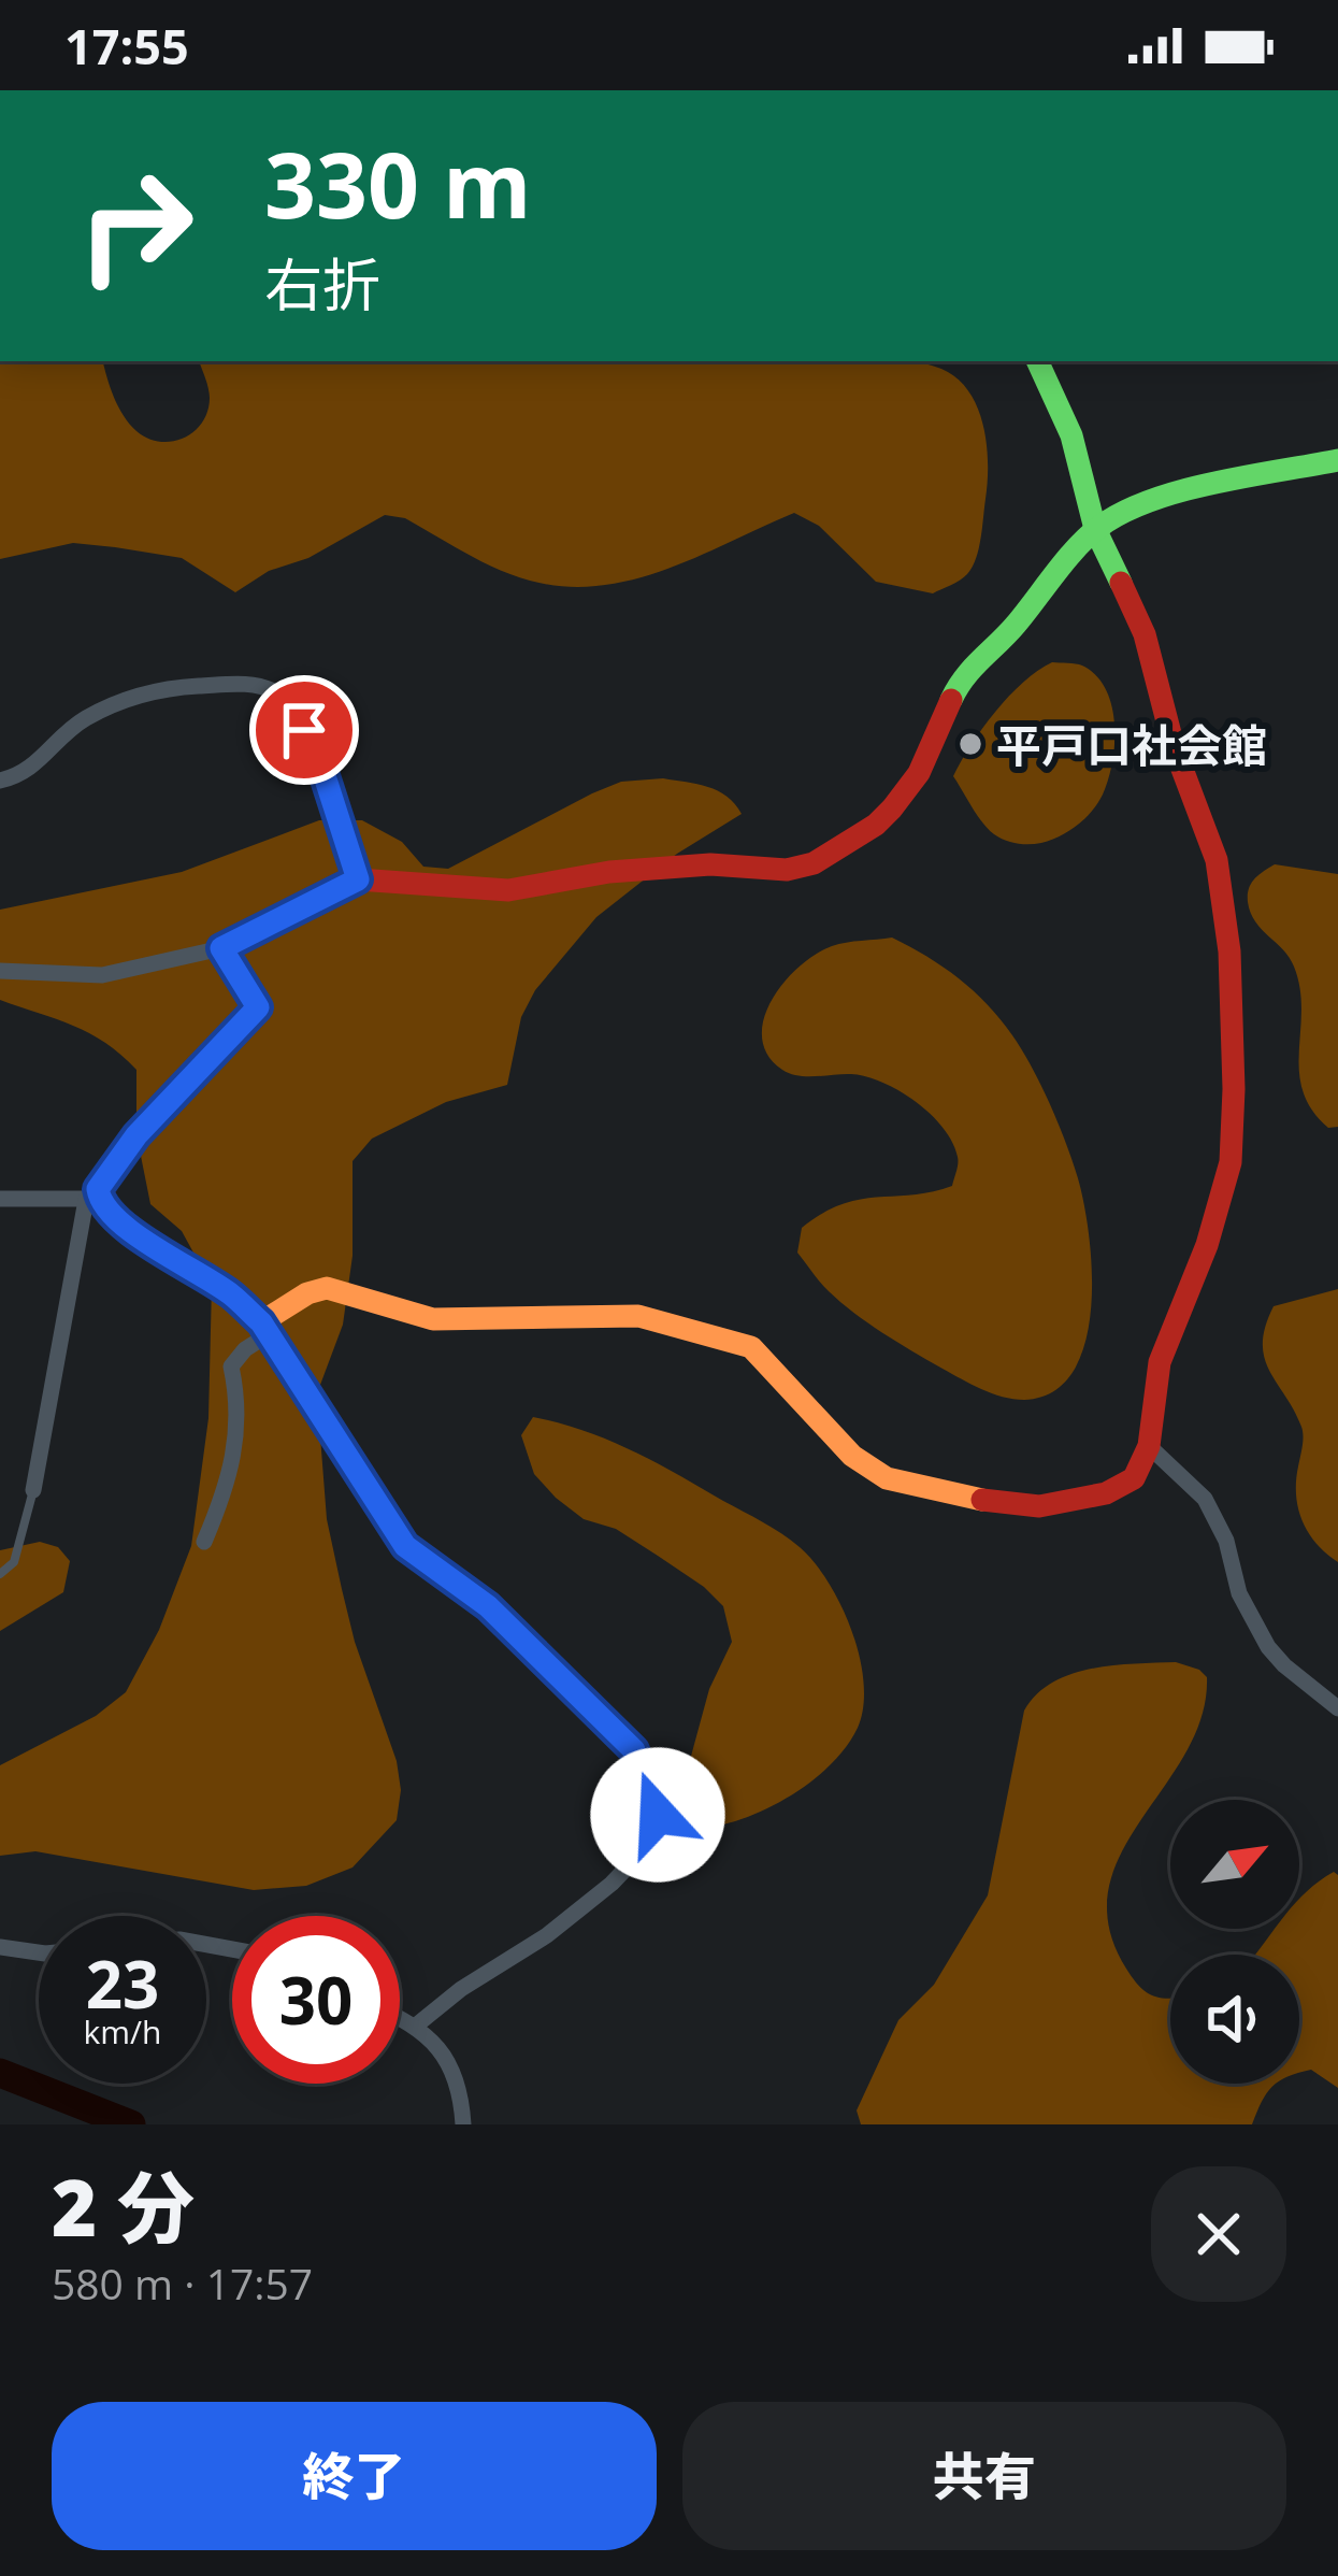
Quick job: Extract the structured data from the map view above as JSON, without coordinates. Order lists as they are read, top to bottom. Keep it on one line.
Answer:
{"places":["平戸口社会館"],"north":"top right","page":{"status":"17:55","turn":["330 m","右折"],"speed":"23 km/h","limit":"30","heading":["2 分","580 m · 17:57"],"buttons":["終了","共有"]}}
